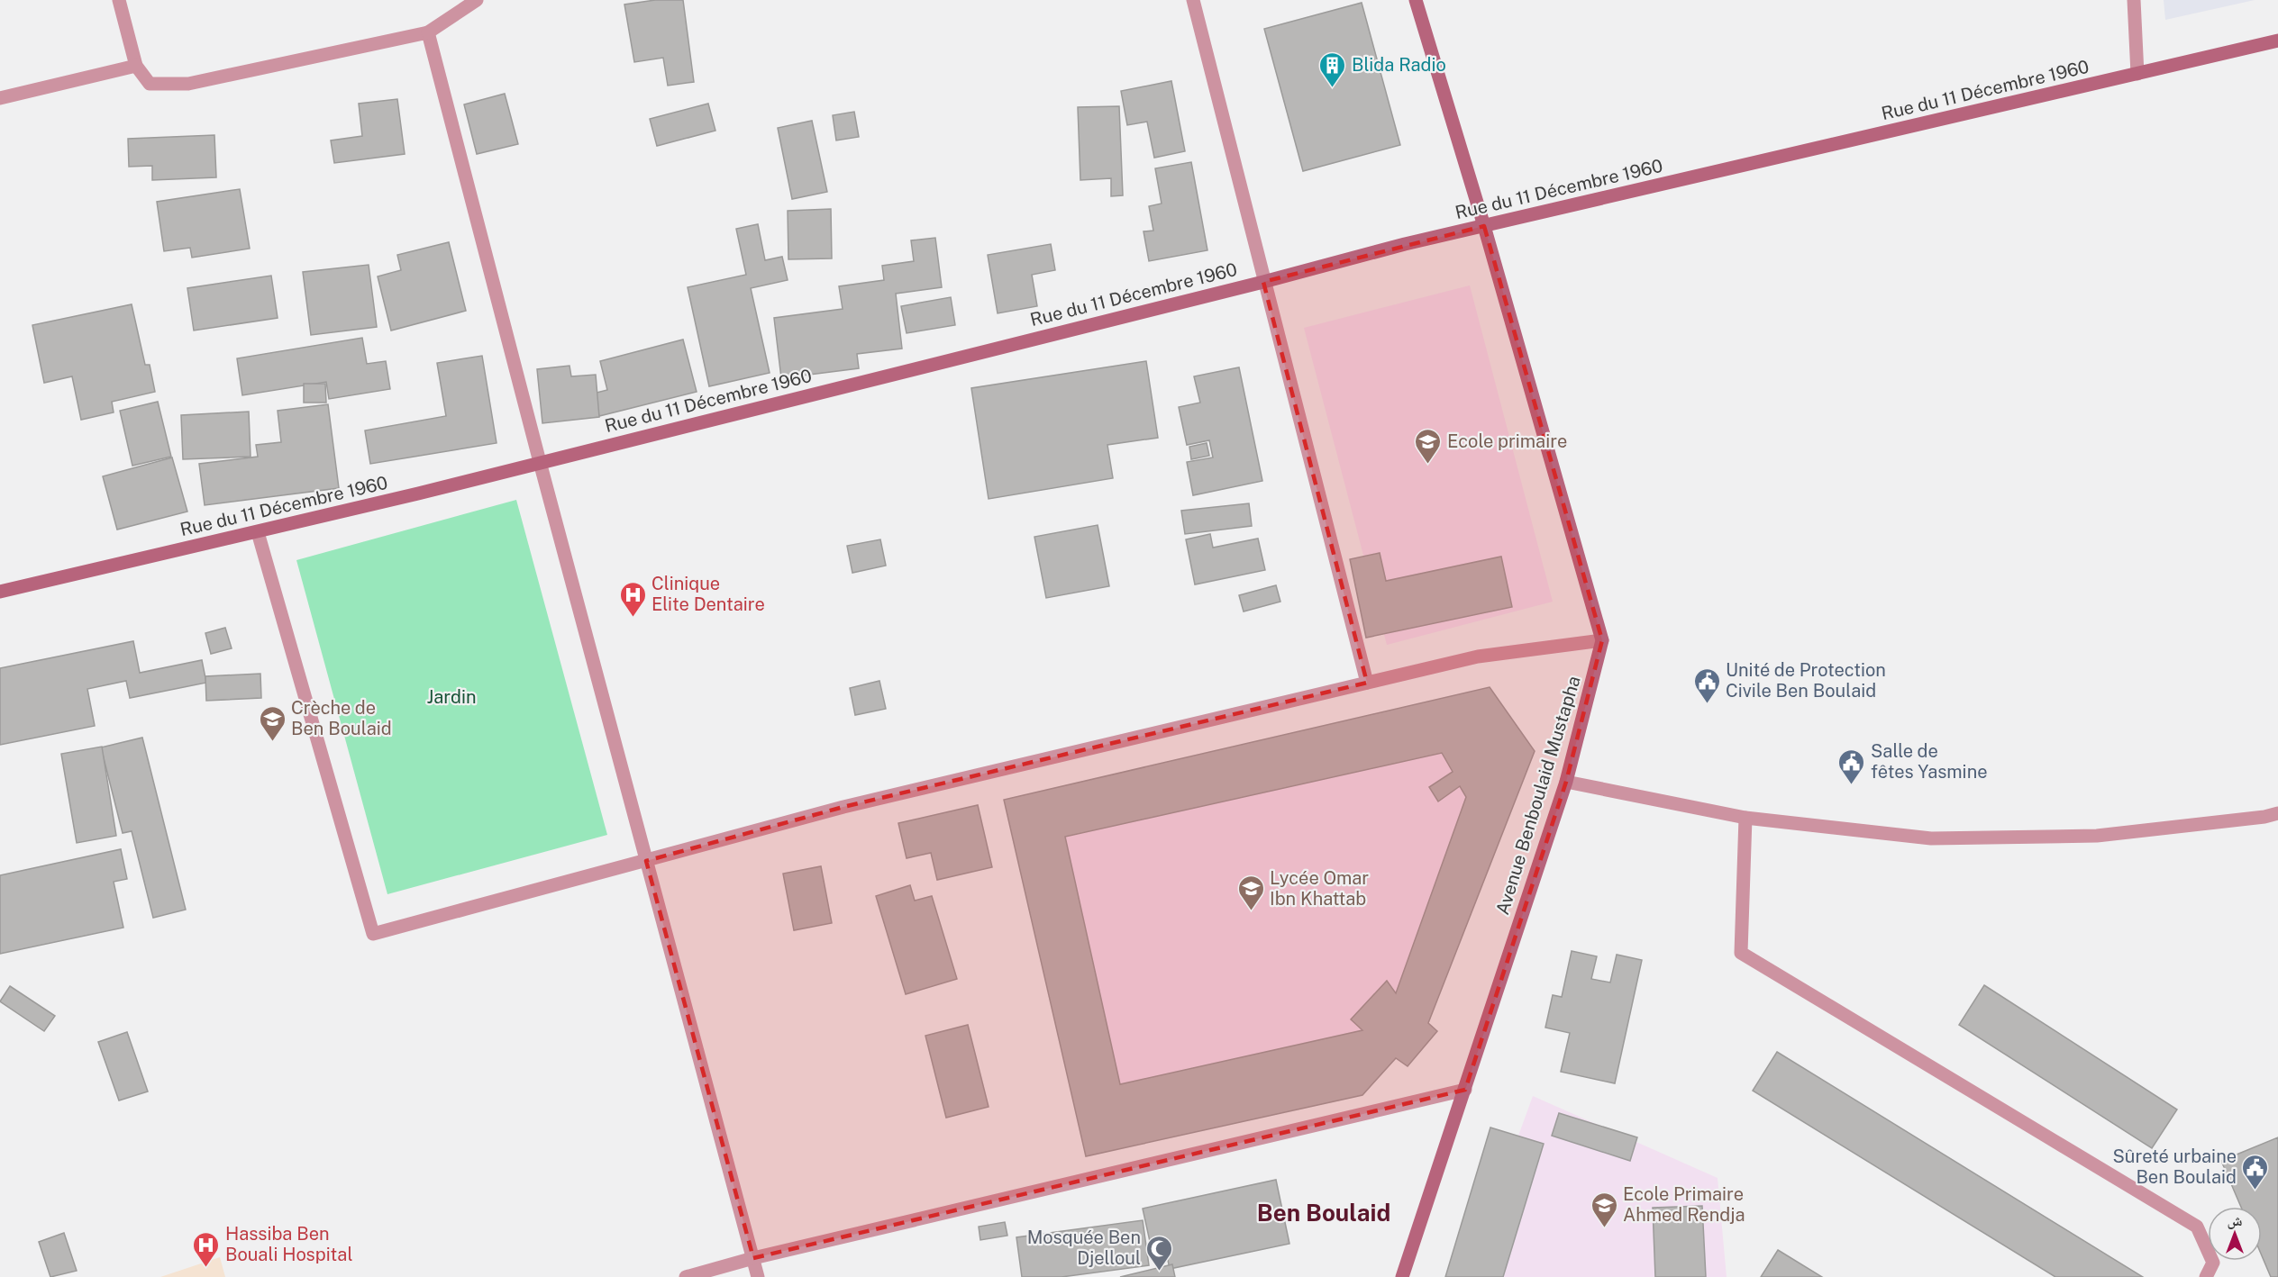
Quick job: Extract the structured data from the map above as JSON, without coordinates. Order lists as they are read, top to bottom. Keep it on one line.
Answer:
{"streets":{"main road":["Rue du 11 Décembre 1960","Avenue Benboulaid Mustapha"]},"districts":["Ben Boulaid"],"parks":["Jardin"],"places":{"building":["Blida Radio"],"school or university":["Ecole primaire","Crèche de Ben Boulaid","Lycée Omar Ibn Khattab","Ecole Primaire Ahmed Rendja"],"hospital":["Clinique Elite Dentaire","Hassiba Ben Bouali Hospital"],"public building":["Unité de Protection Civile Ben Boulaid","Salle de fêtes Yasmine","Sûreté urbaine Ben Boulaid"],"mosque":["Mosquée Ben Djelloul"]},"north":"top"}
